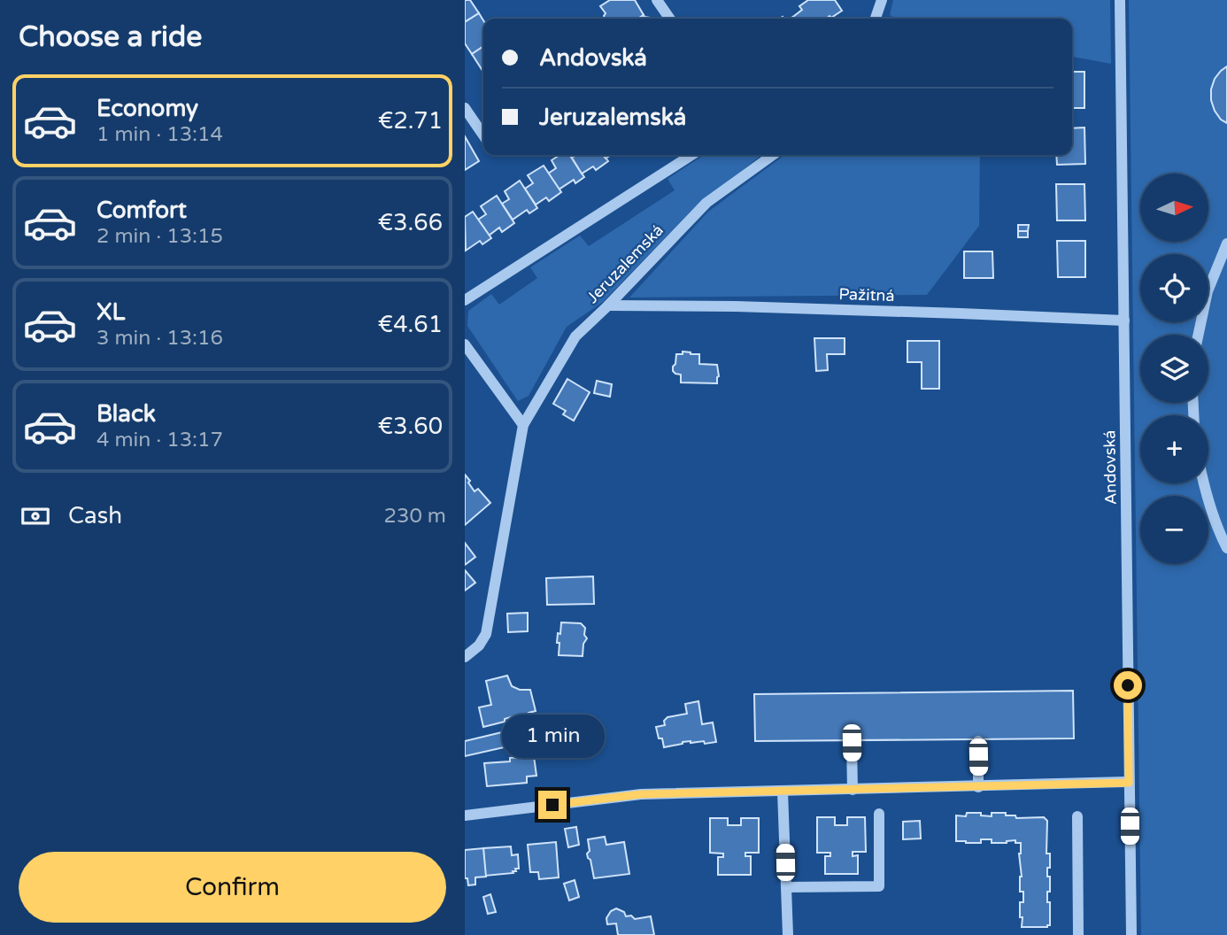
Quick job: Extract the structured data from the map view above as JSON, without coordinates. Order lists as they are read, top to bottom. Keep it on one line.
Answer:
{"streets":{"street":["Jeruzalemská","Pažitná","Andovská"]},"crossings":[["Jeruzalemská","Pažitná"],["Pažitná","Andovská"]],"north":"right","page":{"heading":"Choose a ride","banner":["Andovská","Jeruzalemská"],"list":[{"name":"Economy","note":"1 min · 13:14","value":"€2.71"},{"name":"Comfort","note":"2 min · 13:15","value":"€3.66"},{"name":"XL","note":"3 min · 13:16","value":"€4.61"},{"name":"Black","note":"4 min · 13:17","value":"€3.60"}],"map_buttons":["+","−"],"pay":["Cash","230 m"],"bubble":"1 min","buttons":"Confirm"}}
